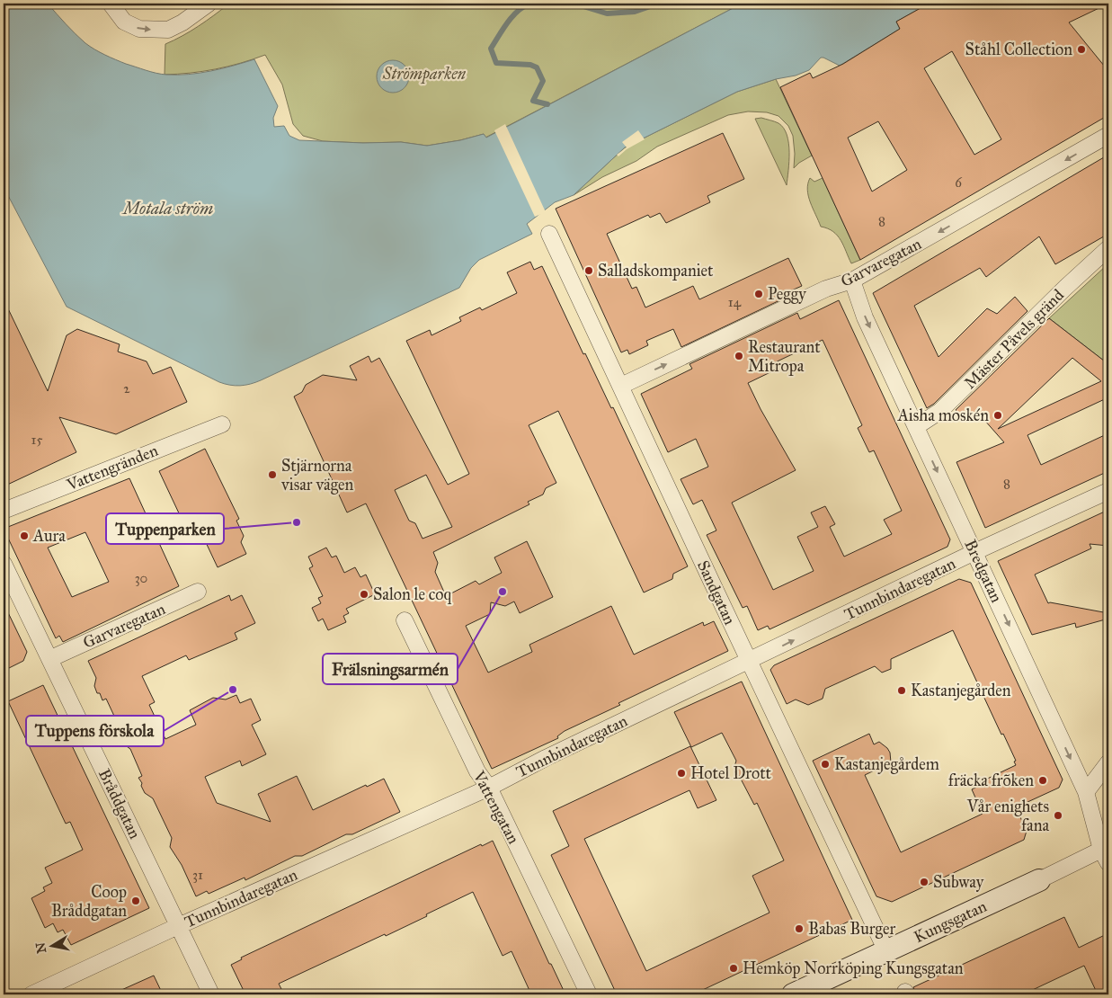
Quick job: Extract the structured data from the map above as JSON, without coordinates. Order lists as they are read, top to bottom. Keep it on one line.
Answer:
{"streets":{"main road":["Kungsgatan"],"street":["Garvaregatan","Mäster Påvels gränd","Vattengränden","Bredgatan","Tunnbindaregatan","Sandgatan","Bråddgatan","Vattengatan"]},"crossings":[["Garvaregatan","Bredgatan"],["Garvaregatan","Sandgatan"],["Garvaregatan","Bråddgatan"],["Mäster Påvels gränd","Bredgatan"],["Bredgatan","Tunnbindaregatan"],["Bredgatan","Kungsgatan"],["Tunnbindaregatan","Sandgatan"],["Tunnbindaregatan","Bråddgatan"],["Tunnbindaregatan","Vattengatan"],["Sandgatan","Kungsgatan"]],"one_way":["Bredgatan"],"water":["Motala ström"],"parks":["Strömparken"],"places":["Ståhl Collection","Salladskompaniet","Peggy","Restaurant Mitropa","Aisha moskén","Stjärnorna visar vägen","Tuppenparken","Aura","Frälsningsarmén","Salon le coq","Tuppens förskola","Kastanjegården","Kastanjegårdem","Hotel Drott","fräcka frõken","Vår enighets fana","Subway","Coop Bråddgatan","Babas Burger","Hemköp Norrköping Kungsgatan"],"house_numbers":["6","8","14","2","15","8","30","31"],"north":"left"}
